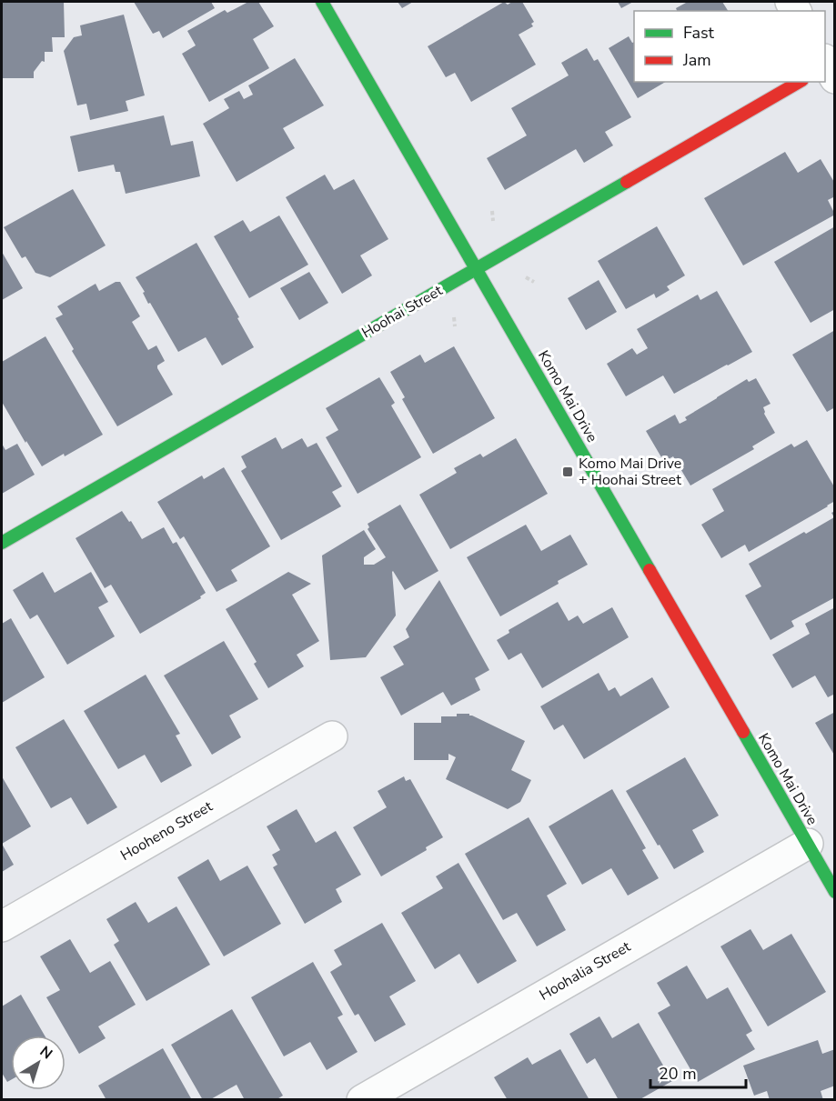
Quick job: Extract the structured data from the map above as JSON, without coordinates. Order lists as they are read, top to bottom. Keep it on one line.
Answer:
{"streets":{"street":["Hoohai Street","Komo Mai Drive","Hooheno Street","Hoohalia Street"]},"crossings":[["Hoohai Street","Komo Mai Drive"],["Komo Mai Drive","Hoohalia Street"]],"places":{"transit":["Komo Mai Drive + Hoohai Street"]},"legend":["Fast","Jam"],"scale_bar":"20 m","north":"top right"}
